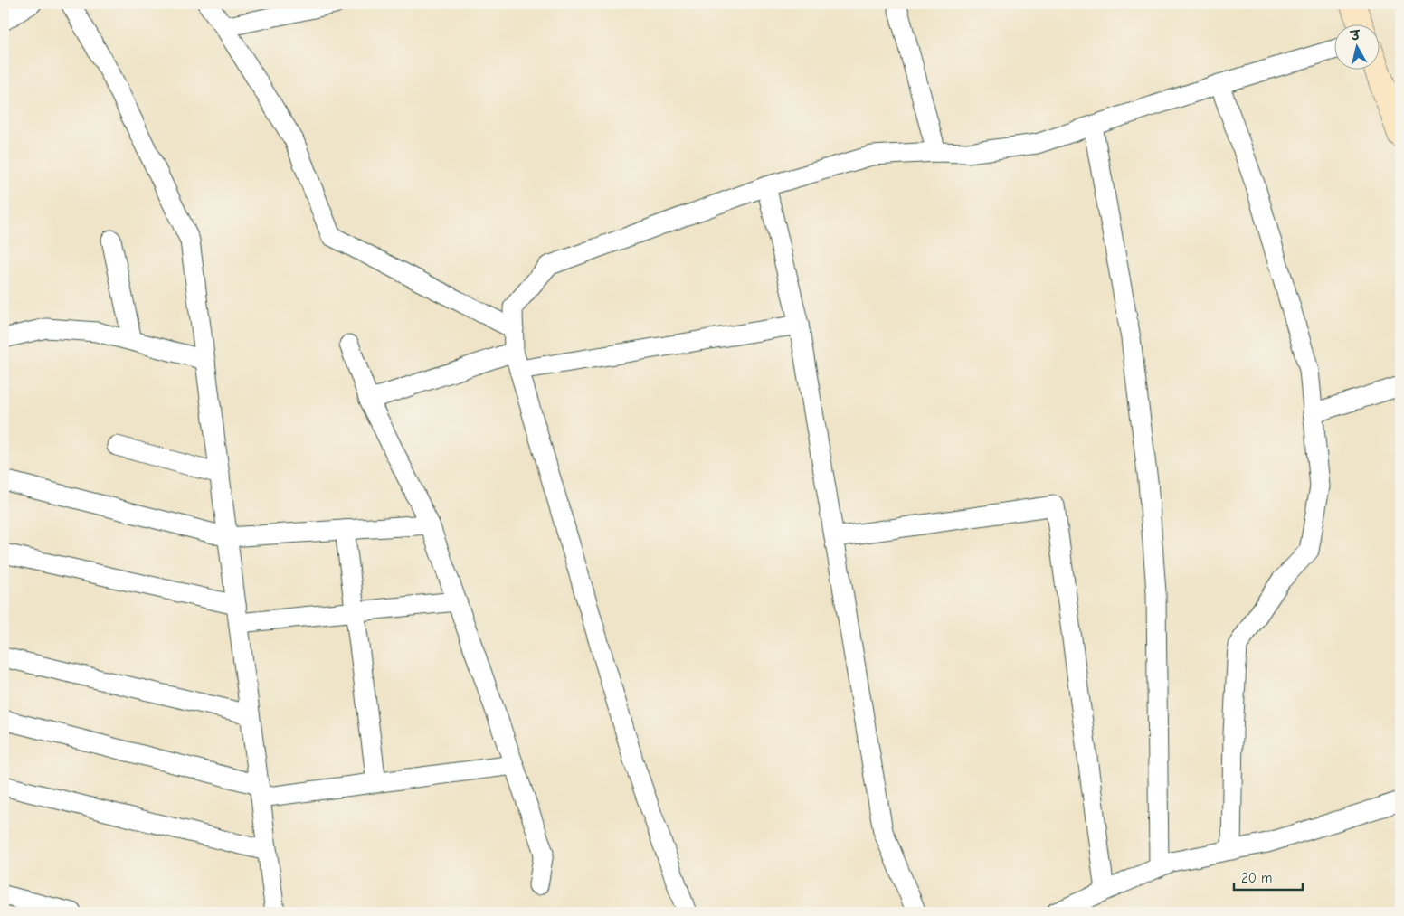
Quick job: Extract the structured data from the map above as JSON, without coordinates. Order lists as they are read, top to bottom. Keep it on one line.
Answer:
{"scale_bar":"20 m","north":"top"}
